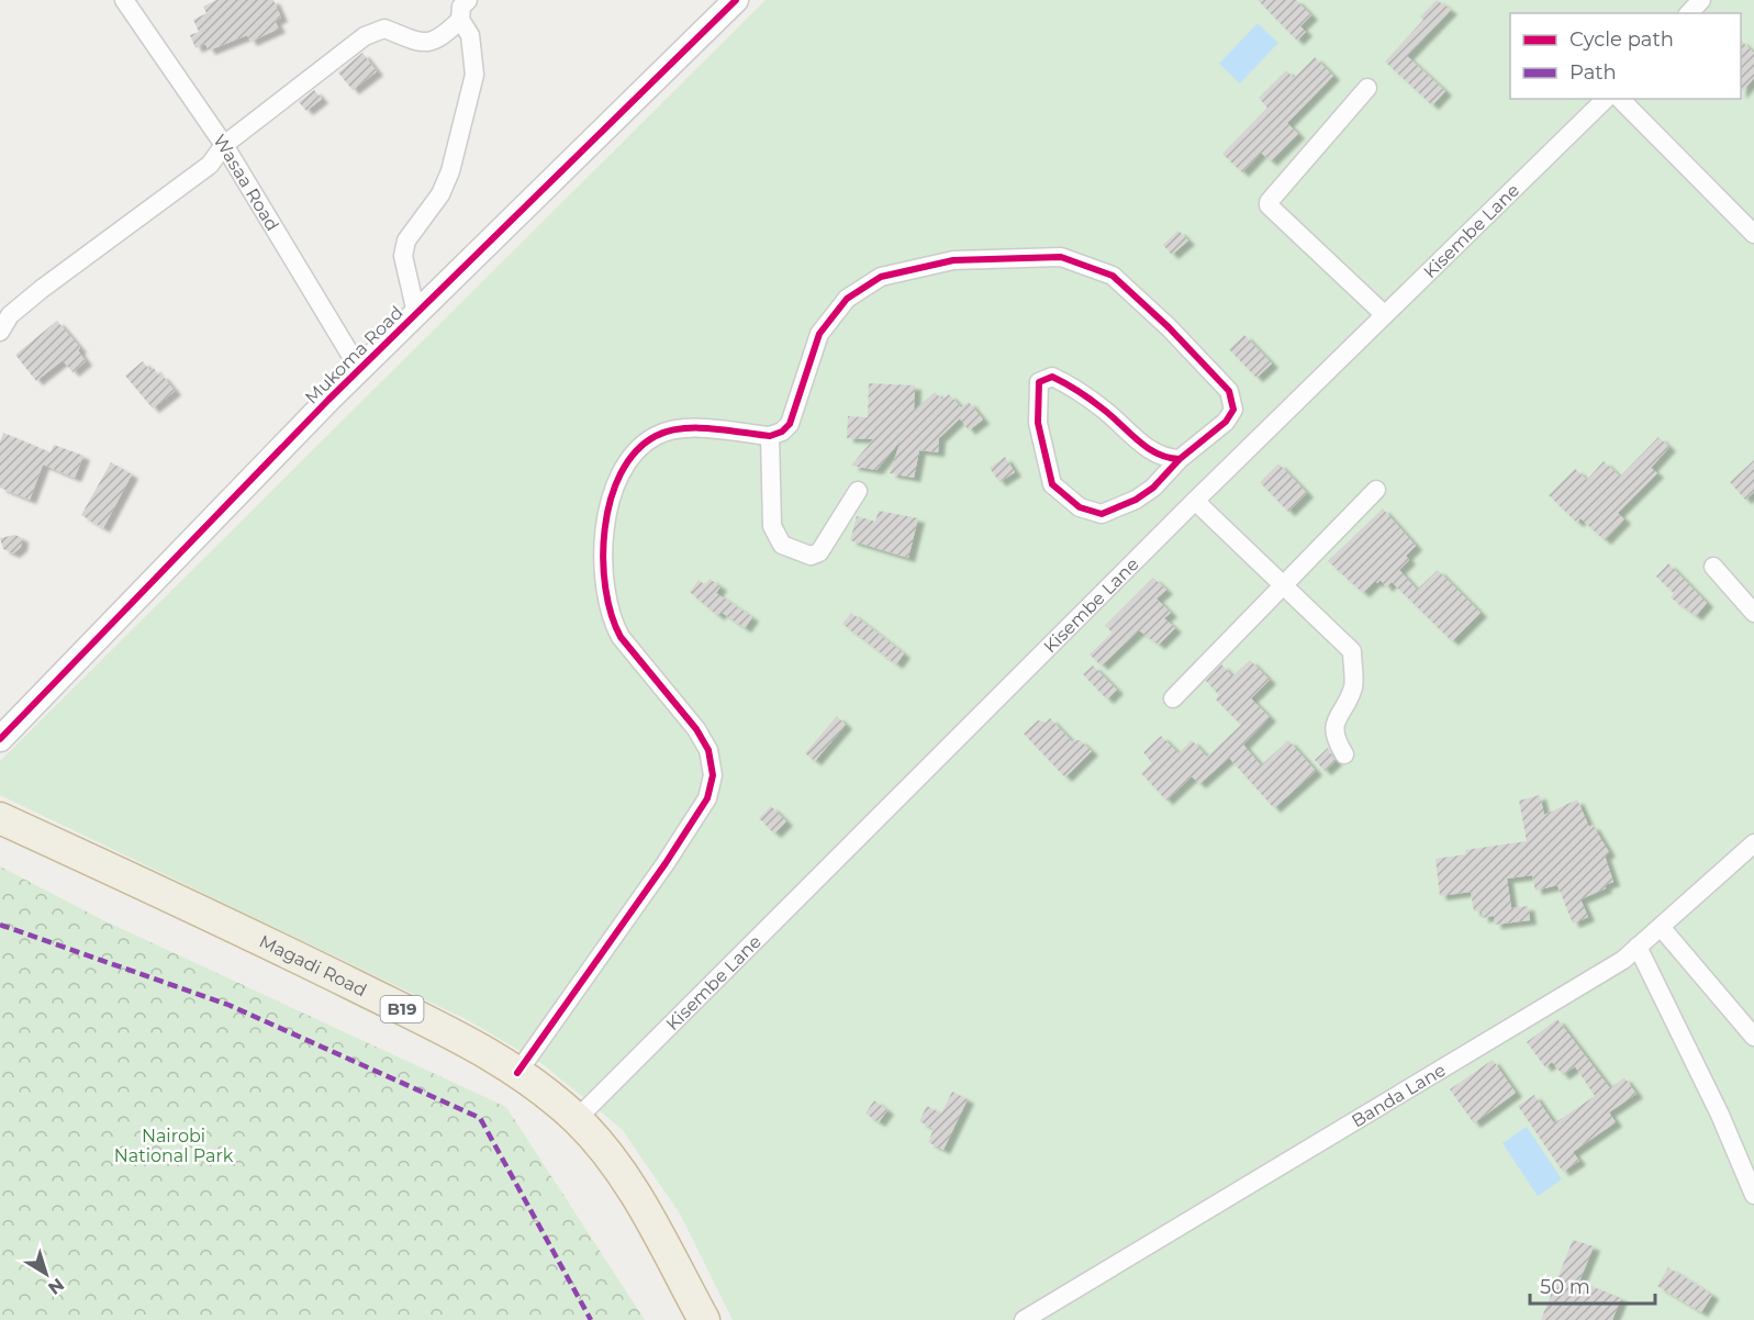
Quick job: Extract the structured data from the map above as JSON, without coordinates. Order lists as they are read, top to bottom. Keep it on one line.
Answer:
{"streets":{"highway":["Magadi Road","B19"],"street":["Wasaa Road","Kisembe Lane","Mukoma Road","Banda Lane"]},"crossings":[["Wasaa Road","Mukoma Road"],["Kisembe Lane","Magadi Road"]],"parks":["Nairobi National Park"],"legend":["Cycle path","Path"],"scale_bar":"50 m","north":"bottom right"}
